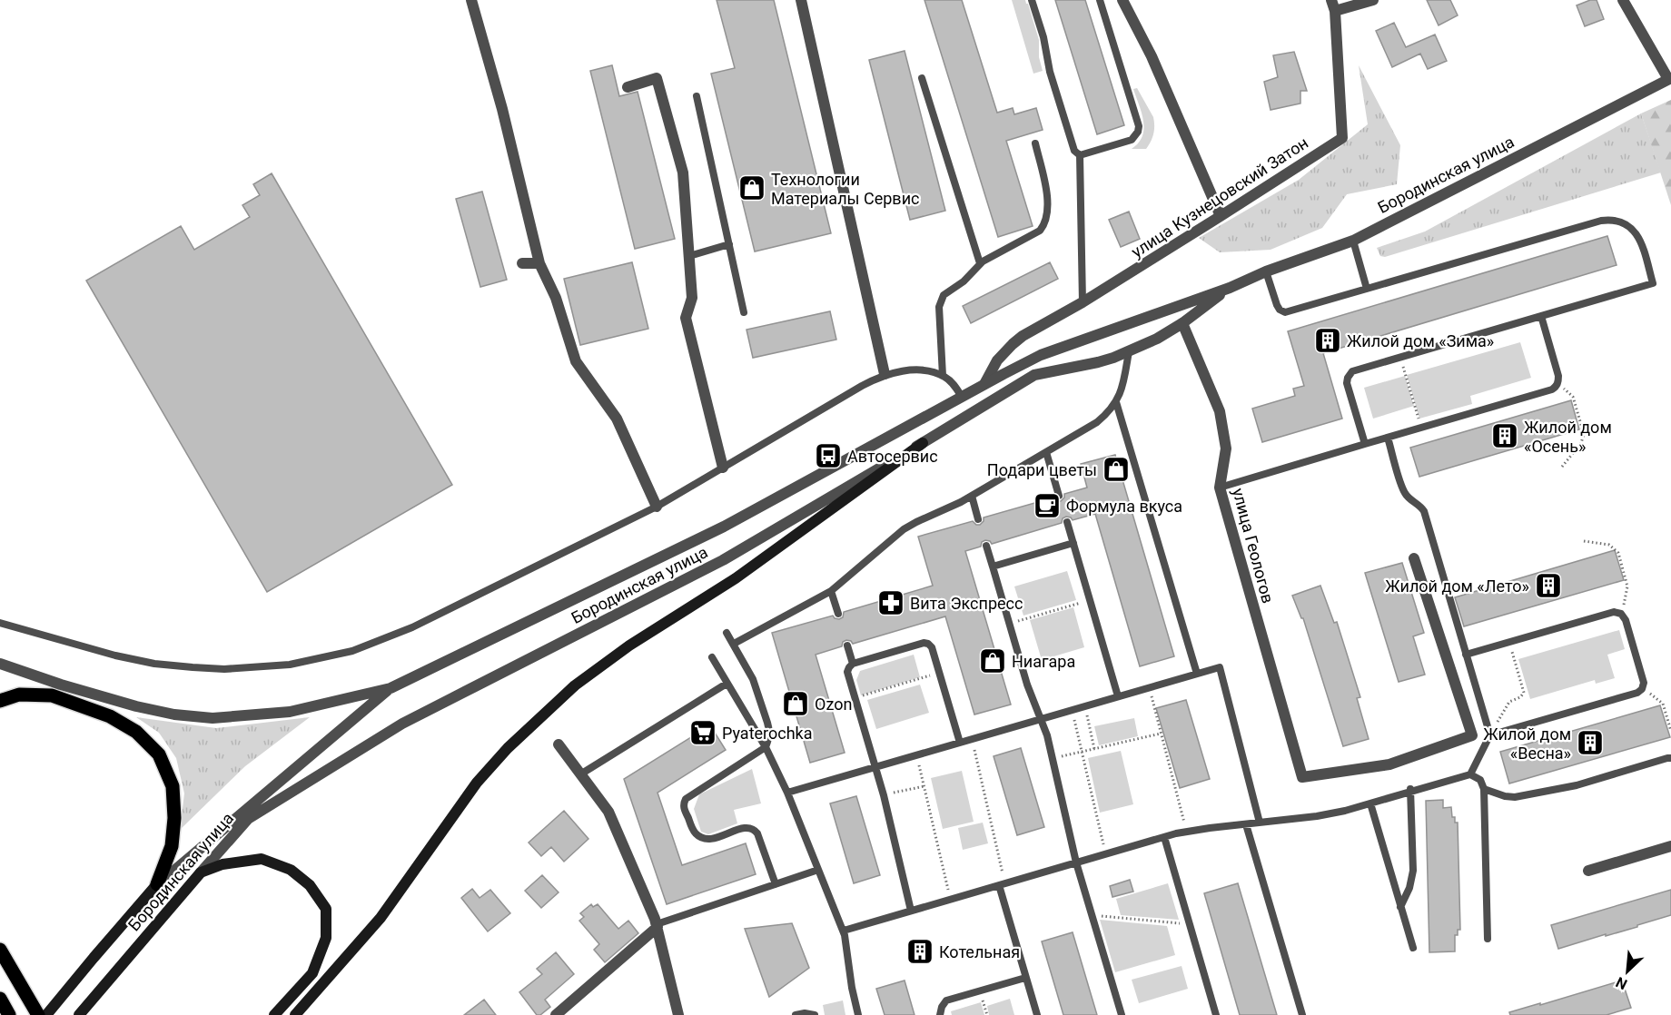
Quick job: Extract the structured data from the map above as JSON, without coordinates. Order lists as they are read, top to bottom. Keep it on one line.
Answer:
{"streets":{"main road":["Бородинская улица"],"street":["улица Кузнецовский Затон","улица Геологов"]},"crossings":[["Бородинская улица","улица Кузнецовский Затон"],["Бородинская улица","улица Геологов"]],"places":{"shop":["Технологии Материалы Сервис","Подари цветы","Ниагара","Ozon"],"building":["Жилой дом «Зима»","Жилой дом «Осень»","Жилой дом «Лето»","Жилой дом «Весна»","Котельная"],"bus stop":["Автосервис"],"cafe":["Формула вкуса"],"pharmacy":["Вита Экспресс"],"supermarket":["Pyaterochka"]},"north":"bottom left"}
